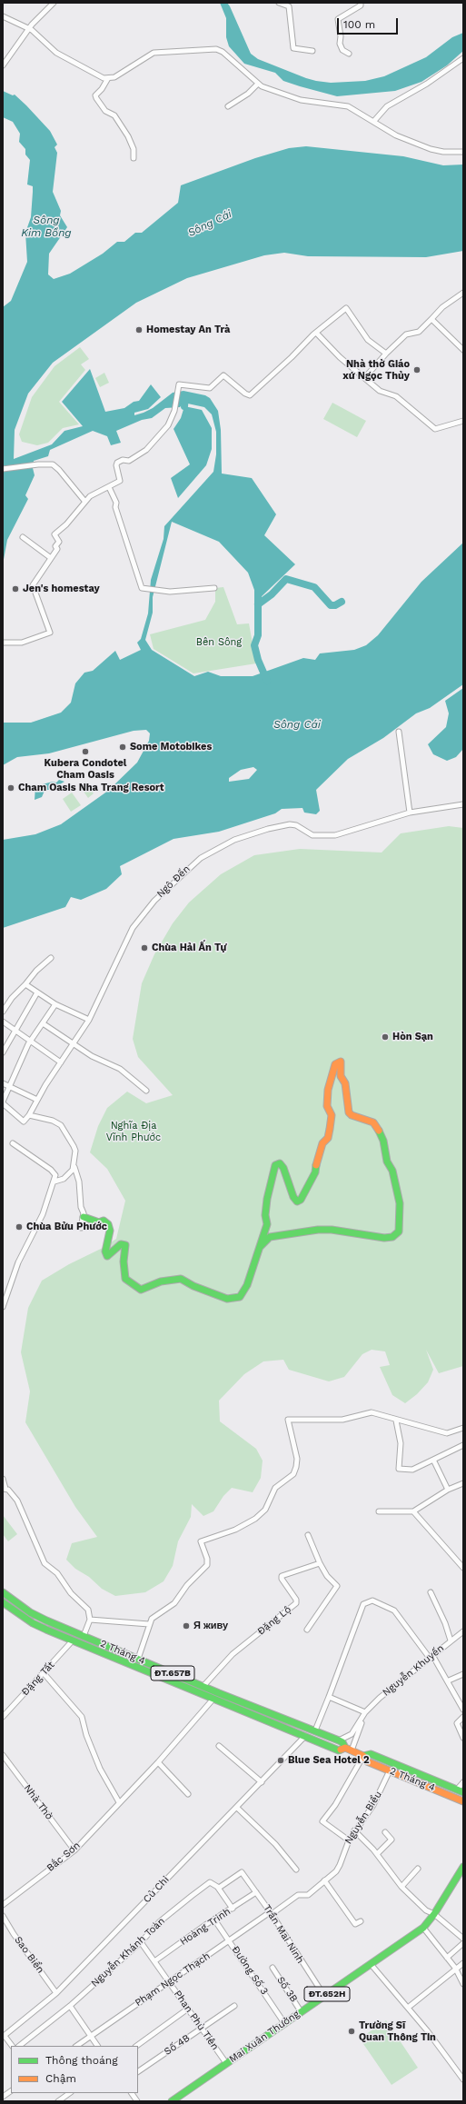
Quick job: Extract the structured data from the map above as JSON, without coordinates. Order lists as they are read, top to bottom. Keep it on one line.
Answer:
{"streets":{"main road":["2 Tháng 4","ĐT.657B","ĐT.652H","Mai Xuân Thưởng"],"street":["Ngô Đến","Đặng Lộ","Nguyễn Khuyến","Đặng Tất","Nhà Thờ","Nguyễn Biểu","Bắc Sơn","Củ Chi","Hoàng Trinh","Trần Mai Ninh","Nguyễn Khánh Toàn","Sao Biển","Đường Số 3","Phạm Ngọc Thạch","Số 3B","Phan Phù Tiên","Số 4B"]},"crossings":[["Đặng Lộ","2 Tháng 4"],["2 Tháng 4","Nguyễn Khuyến"],["2 Tháng 4","Đặng Tất"],["2 Tháng 4","Nguyễn Biểu"],["2 Tháng 4","Bắc Sơn"],["2 Tháng 4","Củ Chi"],["Nhà Thờ","Bắc Sơn"],["Nguyễn Biểu","Trần Mai Ninh"],["Nguyễn Biểu","Phạm Ngọc Thạch"],["Củ Chi","Sao Biển"],["Hoàng Trinh","Trần Mai Ninh"],["Hoàng Trinh","Đường Số 3"],["Hoàng Trinh","Phan Phù Tiên"],["Trần Mai Ninh","Nguyễn Khánh Toàn"],["Trần Mai Ninh","Phạm Ngọc Thạch"],["Trần Mai Ninh","Mai Xuân Thưởng"],["Nguyễn Khánh Toàn","Phan Phù Tiên"],["Đường Số 3","Phạm Ngọc Thạch"],["Đường Số 3","Mai Xuân Thưởng"],["Phạm Ngọc Thạch","Phan Phù Tiên"],["Số 3B","Mai Xuân Thưởng"],["Phan Phù Tiên","Mai Xuân Thưởng"],["Phan Phù Tiên","Số 4B"]],"water":["Sông Kim Bồng","Sông Cái"],"parks":["Bên Sông","Nghĩa Địa Vĩnh Phước"],"places":["Homestay An Trà","Nhà thờ Giáo xứ Ngọc Thủy","Jen's homestay","Some Motobikes","Kubera Condotel Cham Oasis","Cham Oasis Nha Trang Resort","Chùa Hải Ấn Tự","Hòn Sạn","Chùa Bửu Phước","Я живу","Blue Sea Hotel 2","Trường Sĩ Quan Thông Tin"],"legend":["Thông thoáng","Chậm"],"scale_bar":"100 m"}
